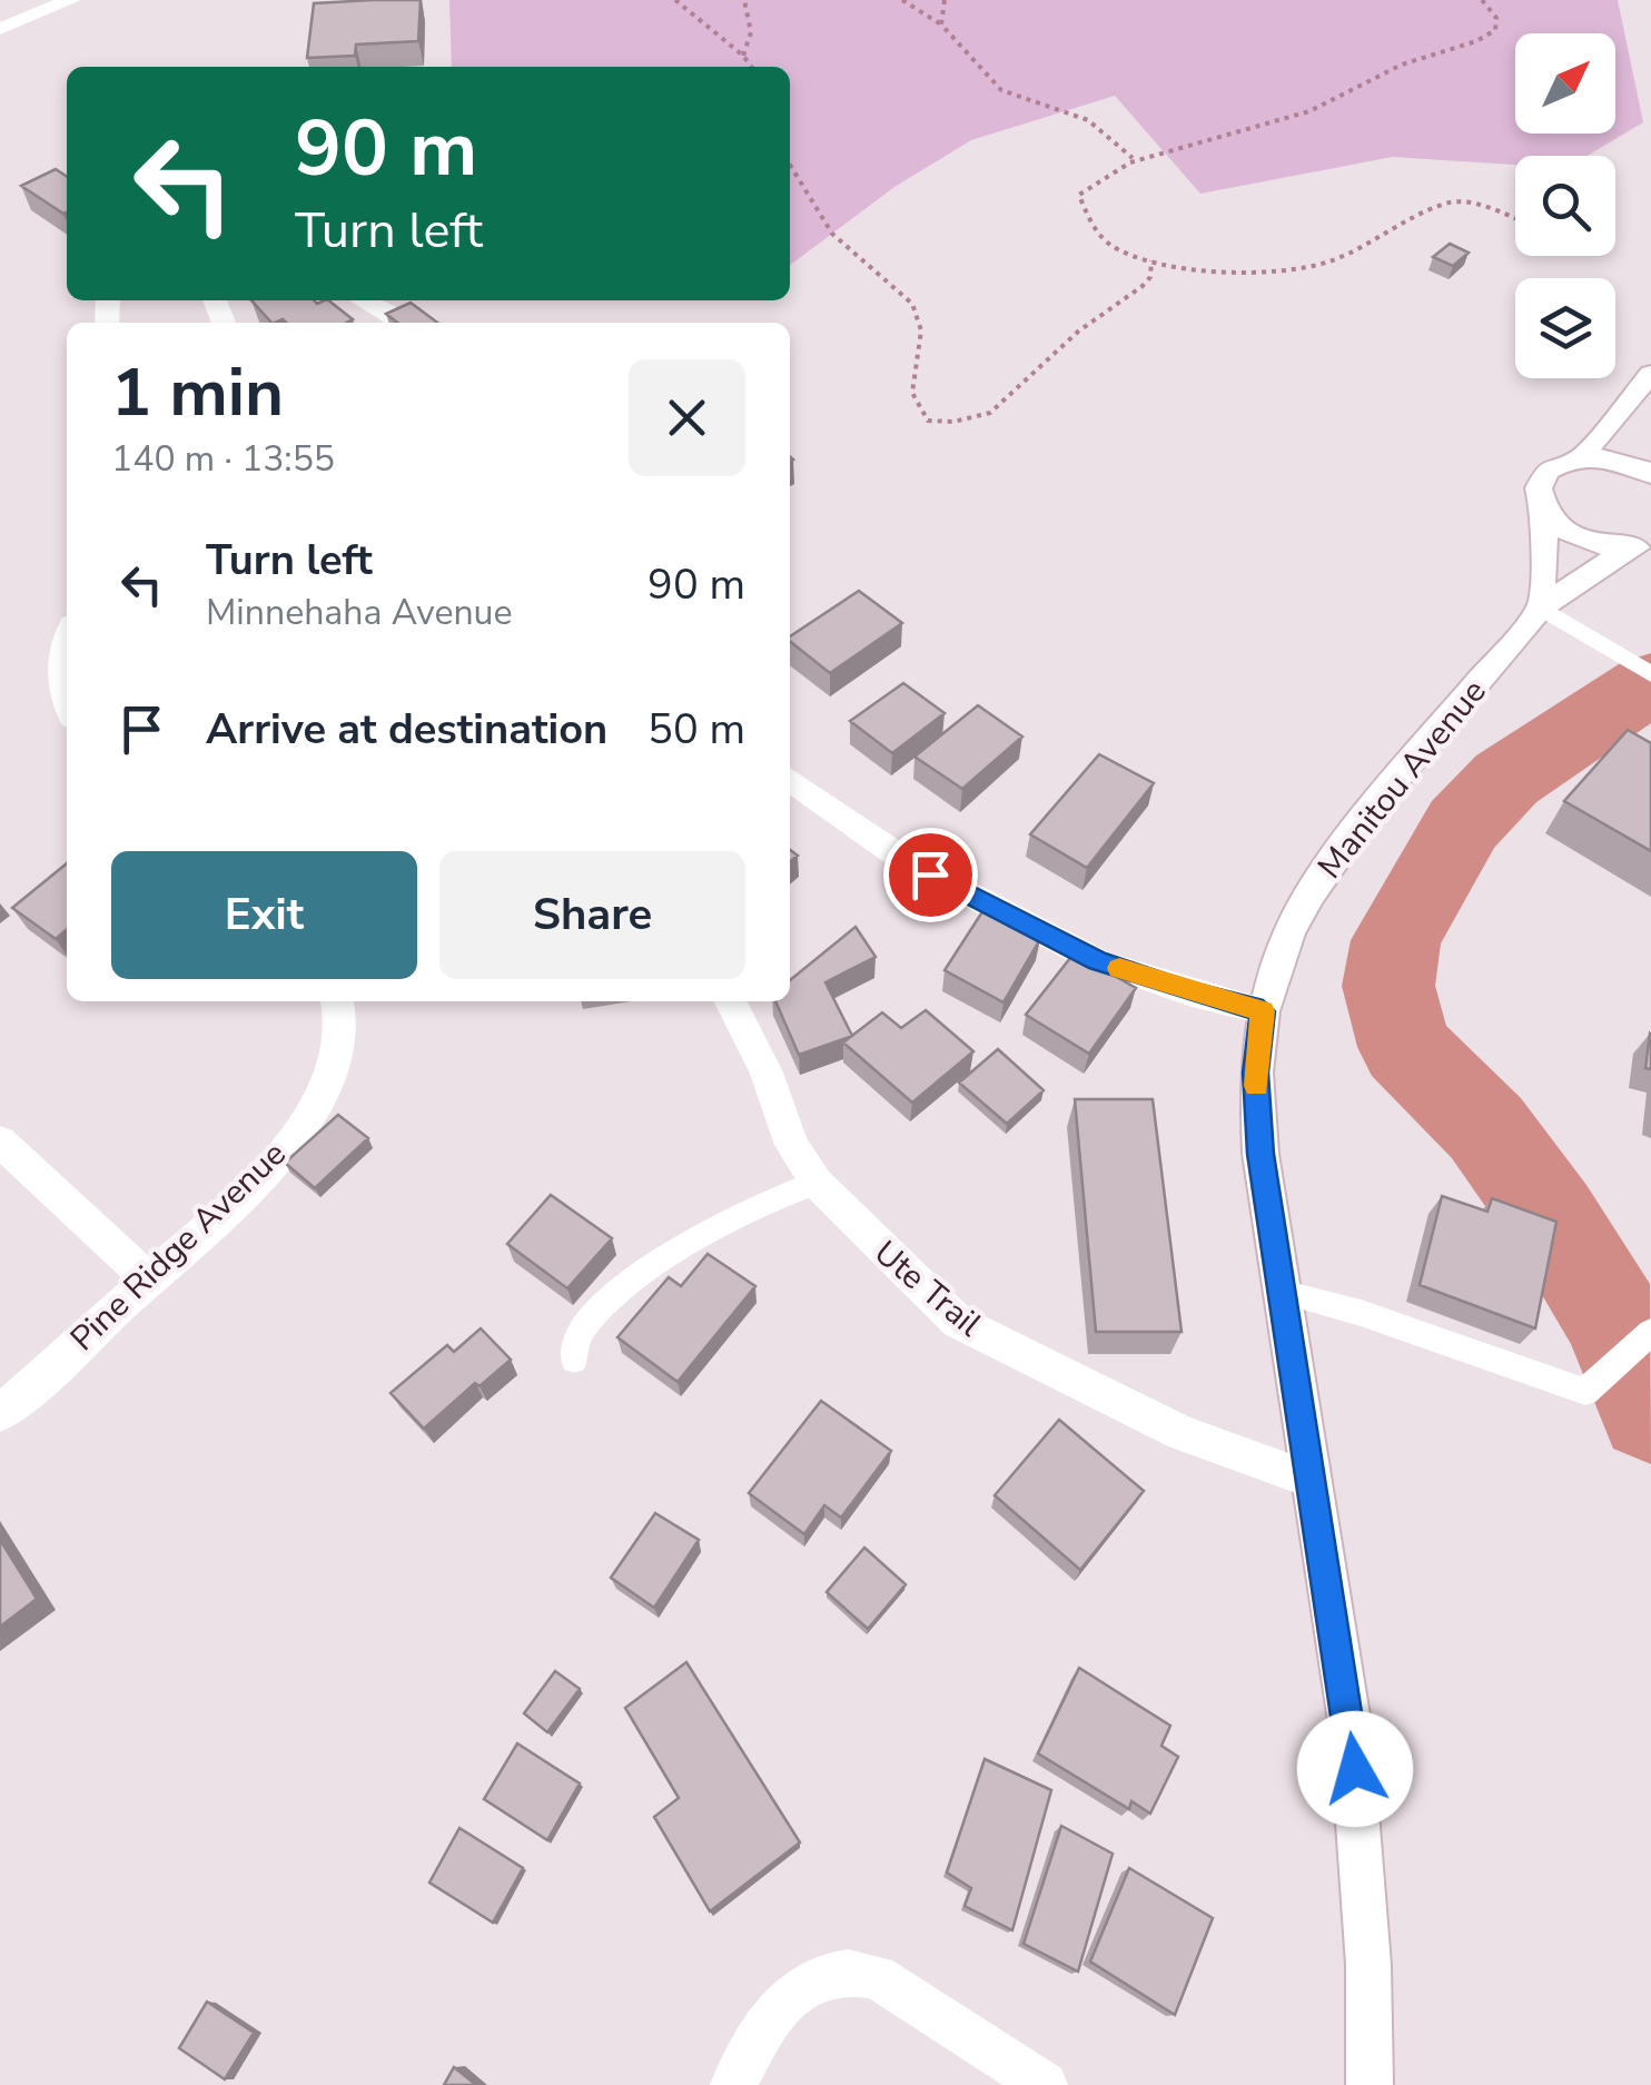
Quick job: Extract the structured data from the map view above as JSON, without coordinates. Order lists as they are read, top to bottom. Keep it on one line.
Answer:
{"streets":{"street":["Manitou Avenue","Pine Ridge Avenue","Ute Trail"]},"crossings":[["Manitou Avenue","Ute Trail"]],"north":"top right","page":{"turn":["90 m","Turn left"],"heading":["1 min","140 m · 13:55"],"list":[{"name":"Turn left","note":"Minnehaha Avenue","value":"90 m"},{"name":"Arrive at destination","value":"50 m"}],"buttons":["Exit","Share"]}}
